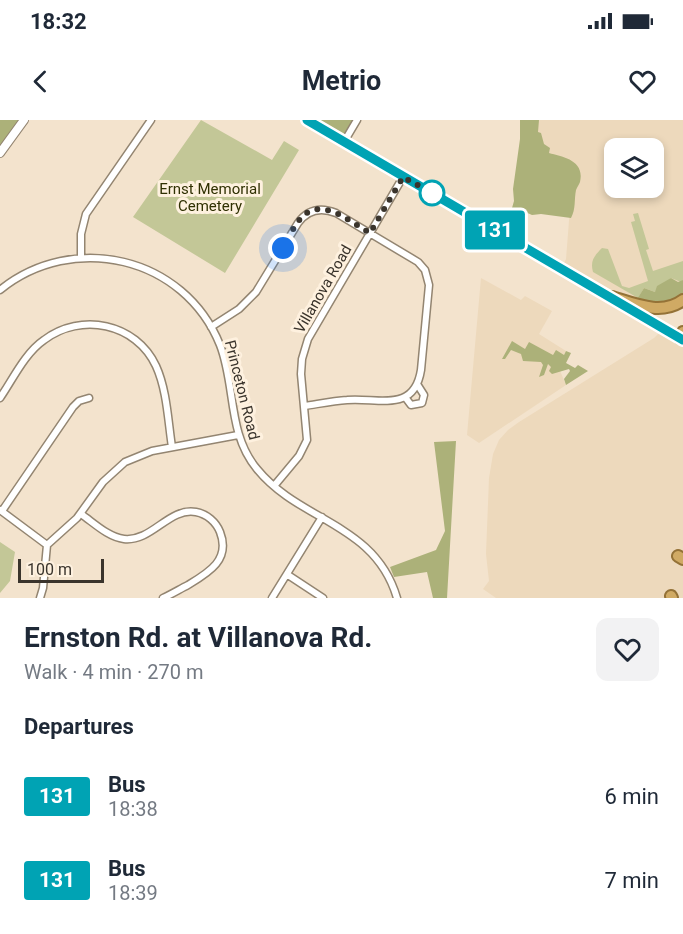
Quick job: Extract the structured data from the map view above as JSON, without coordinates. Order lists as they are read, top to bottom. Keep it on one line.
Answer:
{"streets":{"street":["Villanova Road","Princeton Road"]},"crossings":[["Villanova Road","Princeton Road"]],"parks":["Ernst Memorial Cemetery"],"lines":["bus line 131"],"scale_bar":"100 m","page":{"status":"18:32","header":"Metrio","on_map":"131","scale":"100 m","heading":[["Ernston Rd. at Villanova Rd.","Walk · 4 min · 270 m"],"Departures"],"list":[{"mark":"131","name":"Bus","note":"18:38","value":"6 min"},{"mark":"131","name":"Bus","note":"18:39","value":"7 min"}]}}
